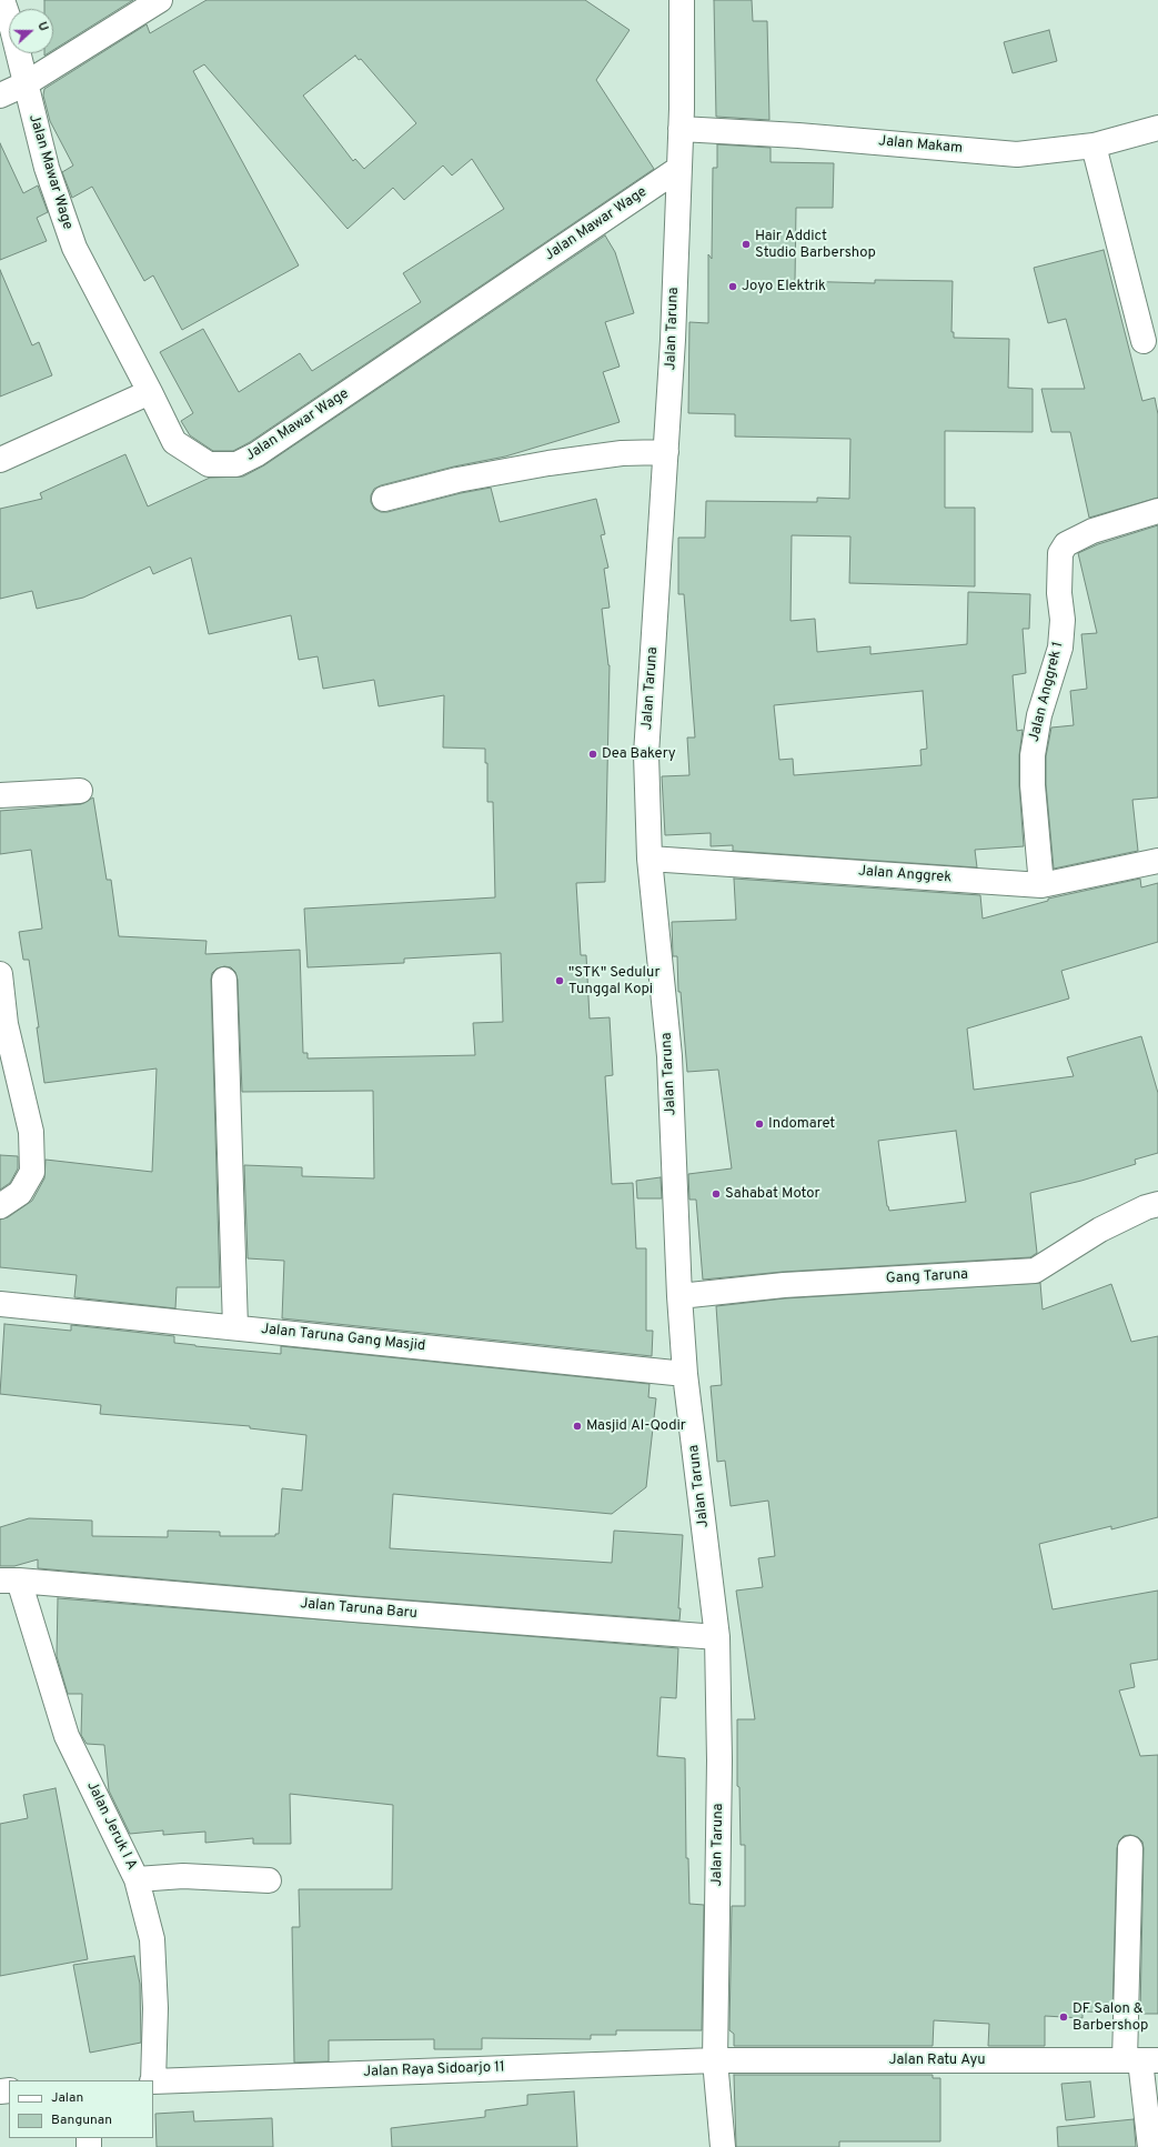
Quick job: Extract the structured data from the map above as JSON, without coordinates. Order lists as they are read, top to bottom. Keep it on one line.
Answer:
{"streets":{"street":["Jalan Makam","Jalan Mawar Wage","Jalan Taruna","Jalan Anggrek 1","Jalan Anggrek","Gang Taruna","Jalan Taruna Gang Masjid","Jalan Taruna Baru","Jalan Jeruk I A","Jalan Ratu Ayu","Jalan Raya Sidoarjo 11"]},"crossings":[["Jalan Makam","Jalan Taruna"],["Jalan Mawar Wage","Jalan Taruna"],["Jalan Taruna","Jalan Anggrek"],["Jalan Taruna","Gang Taruna"],["Jalan Taruna","Jalan Taruna Gang Masjid"],["Jalan Taruna","Jalan Taruna Baru"],["Jalan Taruna","Jalan Ratu Ayu"],["Jalan Taruna","Jalan Raya Sidoarjo 11"],["Jalan Anggrek 1","Jalan Anggrek"],["Jalan Taruna Baru","Jalan Jeruk I A"],["Jalan Jeruk I A","Jalan Raya Sidoarjo 11"],["Jalan Ratu Ayu","Jalan Raya Sidoarjo 11"]],"places":["Hair Addict Studio Barbershop","Joyo Elektrik","Dea Bakery","\"STK\" Sedulur Tunggal Kopi","Indomaret","Sahabat Motor","Masjid Al-Qodir","DF Salon & Barbershop"],"legend":["Jalan","Bangunan"],"north":"right"}
